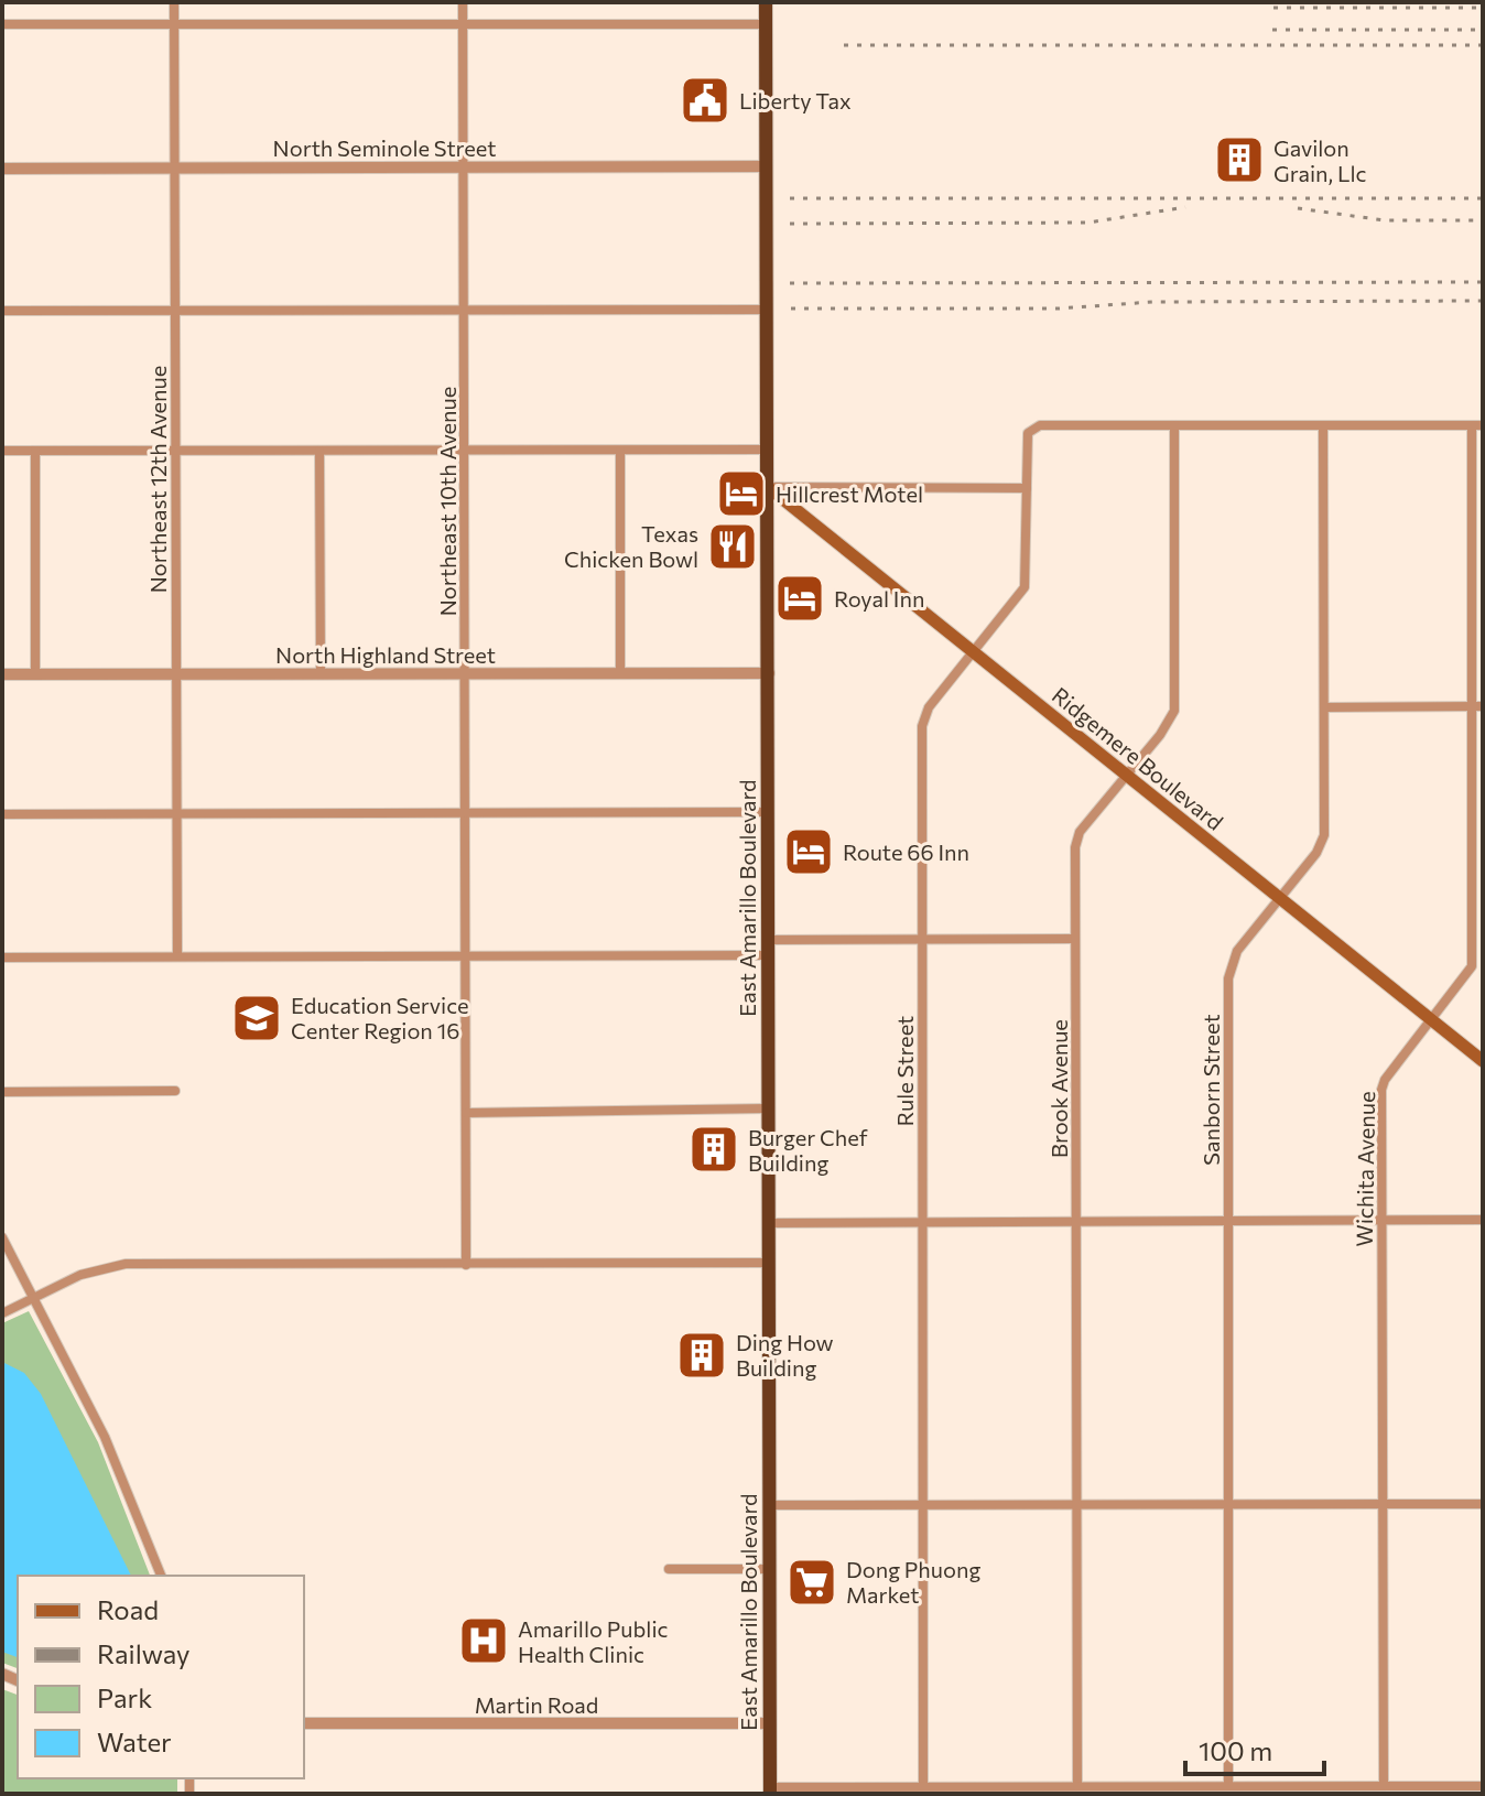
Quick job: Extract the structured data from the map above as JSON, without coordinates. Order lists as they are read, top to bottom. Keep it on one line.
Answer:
{"streets":{"highway":["East Amarillo Boulevard"],"main road":["Ridgemere Boulevard"],"street":["North Seminole Street","Northeast 12th Avenue","Northeast 10th Avenue","North Highland Street","Rule Street","Brook Avenue","Sanborn Street","Wichita Avenue","Martin Road"]},"crossings":[["North Seminole Street","Northeast 12th Avenue"],["North Seminole Street","Northeast 10th Avenue"],["North Seminole Street","East Amarillo Boulevard"],["Northeast 12th Avenue","North Highland Street"],["Northeast 10th Avenue","North Highland Street"],["North Highland Street","East Amarillo Boulevard"],["Ridgemere Boulevard","East Amarillo Boulevard"],["Ridgemere Boulevard","Rule Street"],["Ridgemere Boulevard","Brook Avenue"],["Ridgemere Boulevard","Sanborn Street"],["Ridgemere Boulevard","Wichita Avenue"],["East Amarillo Boulevard","Martin Road"],["Rule Street","Brook Avenue"]],"places":{"public building":["Liberty Tax"],"building":["Gavilon Grain, Llc","Burger Chef Building","Ding How Building"],"hotel":["Hillcrest Motel","Royal Inn","Route 66 Inn"],"restaurant":["Texas Chicken Bowl"],"school or university":["Education Service Center Region 16"],"supermarket":["Dong Phuong Market"],"hospital":["Amarillo Public Health Clinic"]},"legend":["Road","Railway","Park","Water"],"scale_bar":"100 m"}
